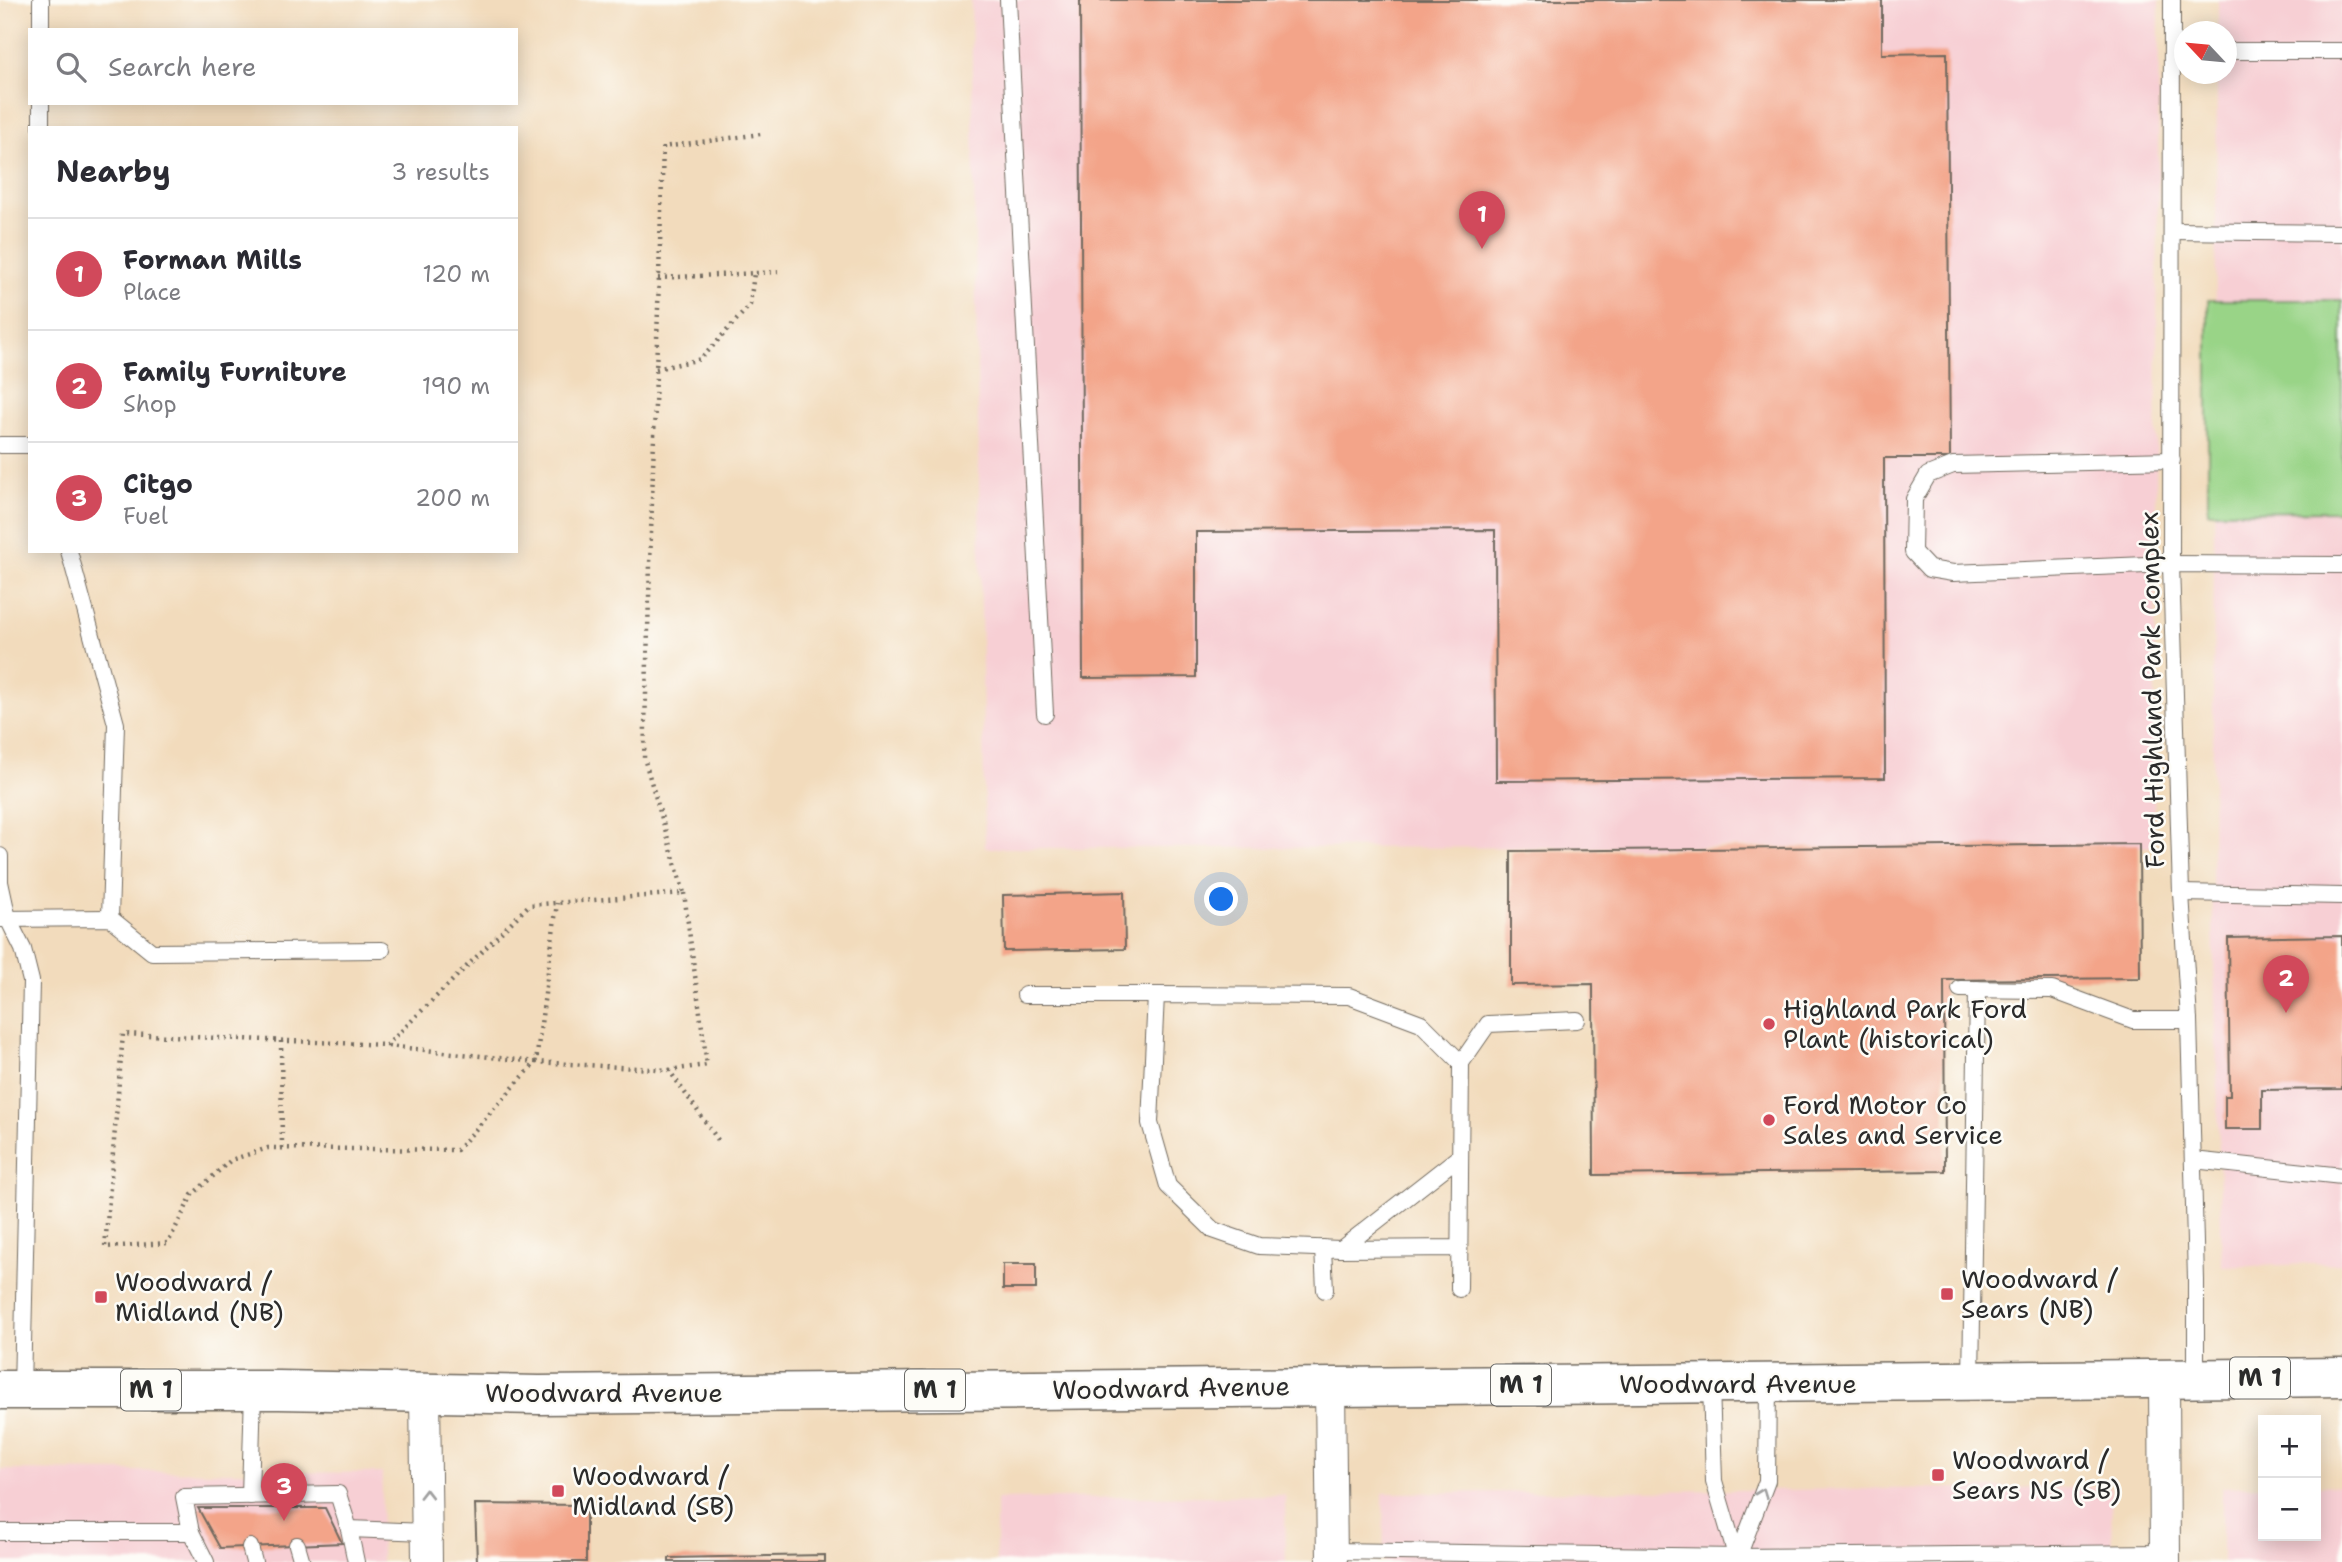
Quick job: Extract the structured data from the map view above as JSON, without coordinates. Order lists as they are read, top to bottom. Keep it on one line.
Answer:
{"streets":{"main road":["M 1","Woodward Avenue"],"lane":["Ford Highland Park Complex"]},"crossings":[["Ford Highland Park Complex","Woodward Avenue"]],"places":{"other":["Highland Park Ford Plant (historical)","Ford Motor Co Sales and Service"],"transit":["Woodward / Sears (NB)","Woodward / Midland (NB)","Woodward / Sears NS (SB)","Woodward / Midland (SB)"]},"north":"top left","page":{"search":"Search here","heading":["Nearby","3 results"],"pins":["1","2","3"],"list":[{"mark":"1","name":"Forman Mills","note":"Place","value":"120 m"},{"mark":"2","name":"Family Furniture","note":"Shop","value":"190 m"},{"mark":"3","name":"Citgo","note":"Fuel","value":"200 m"}],"map_buttons":["+","−"]}}
